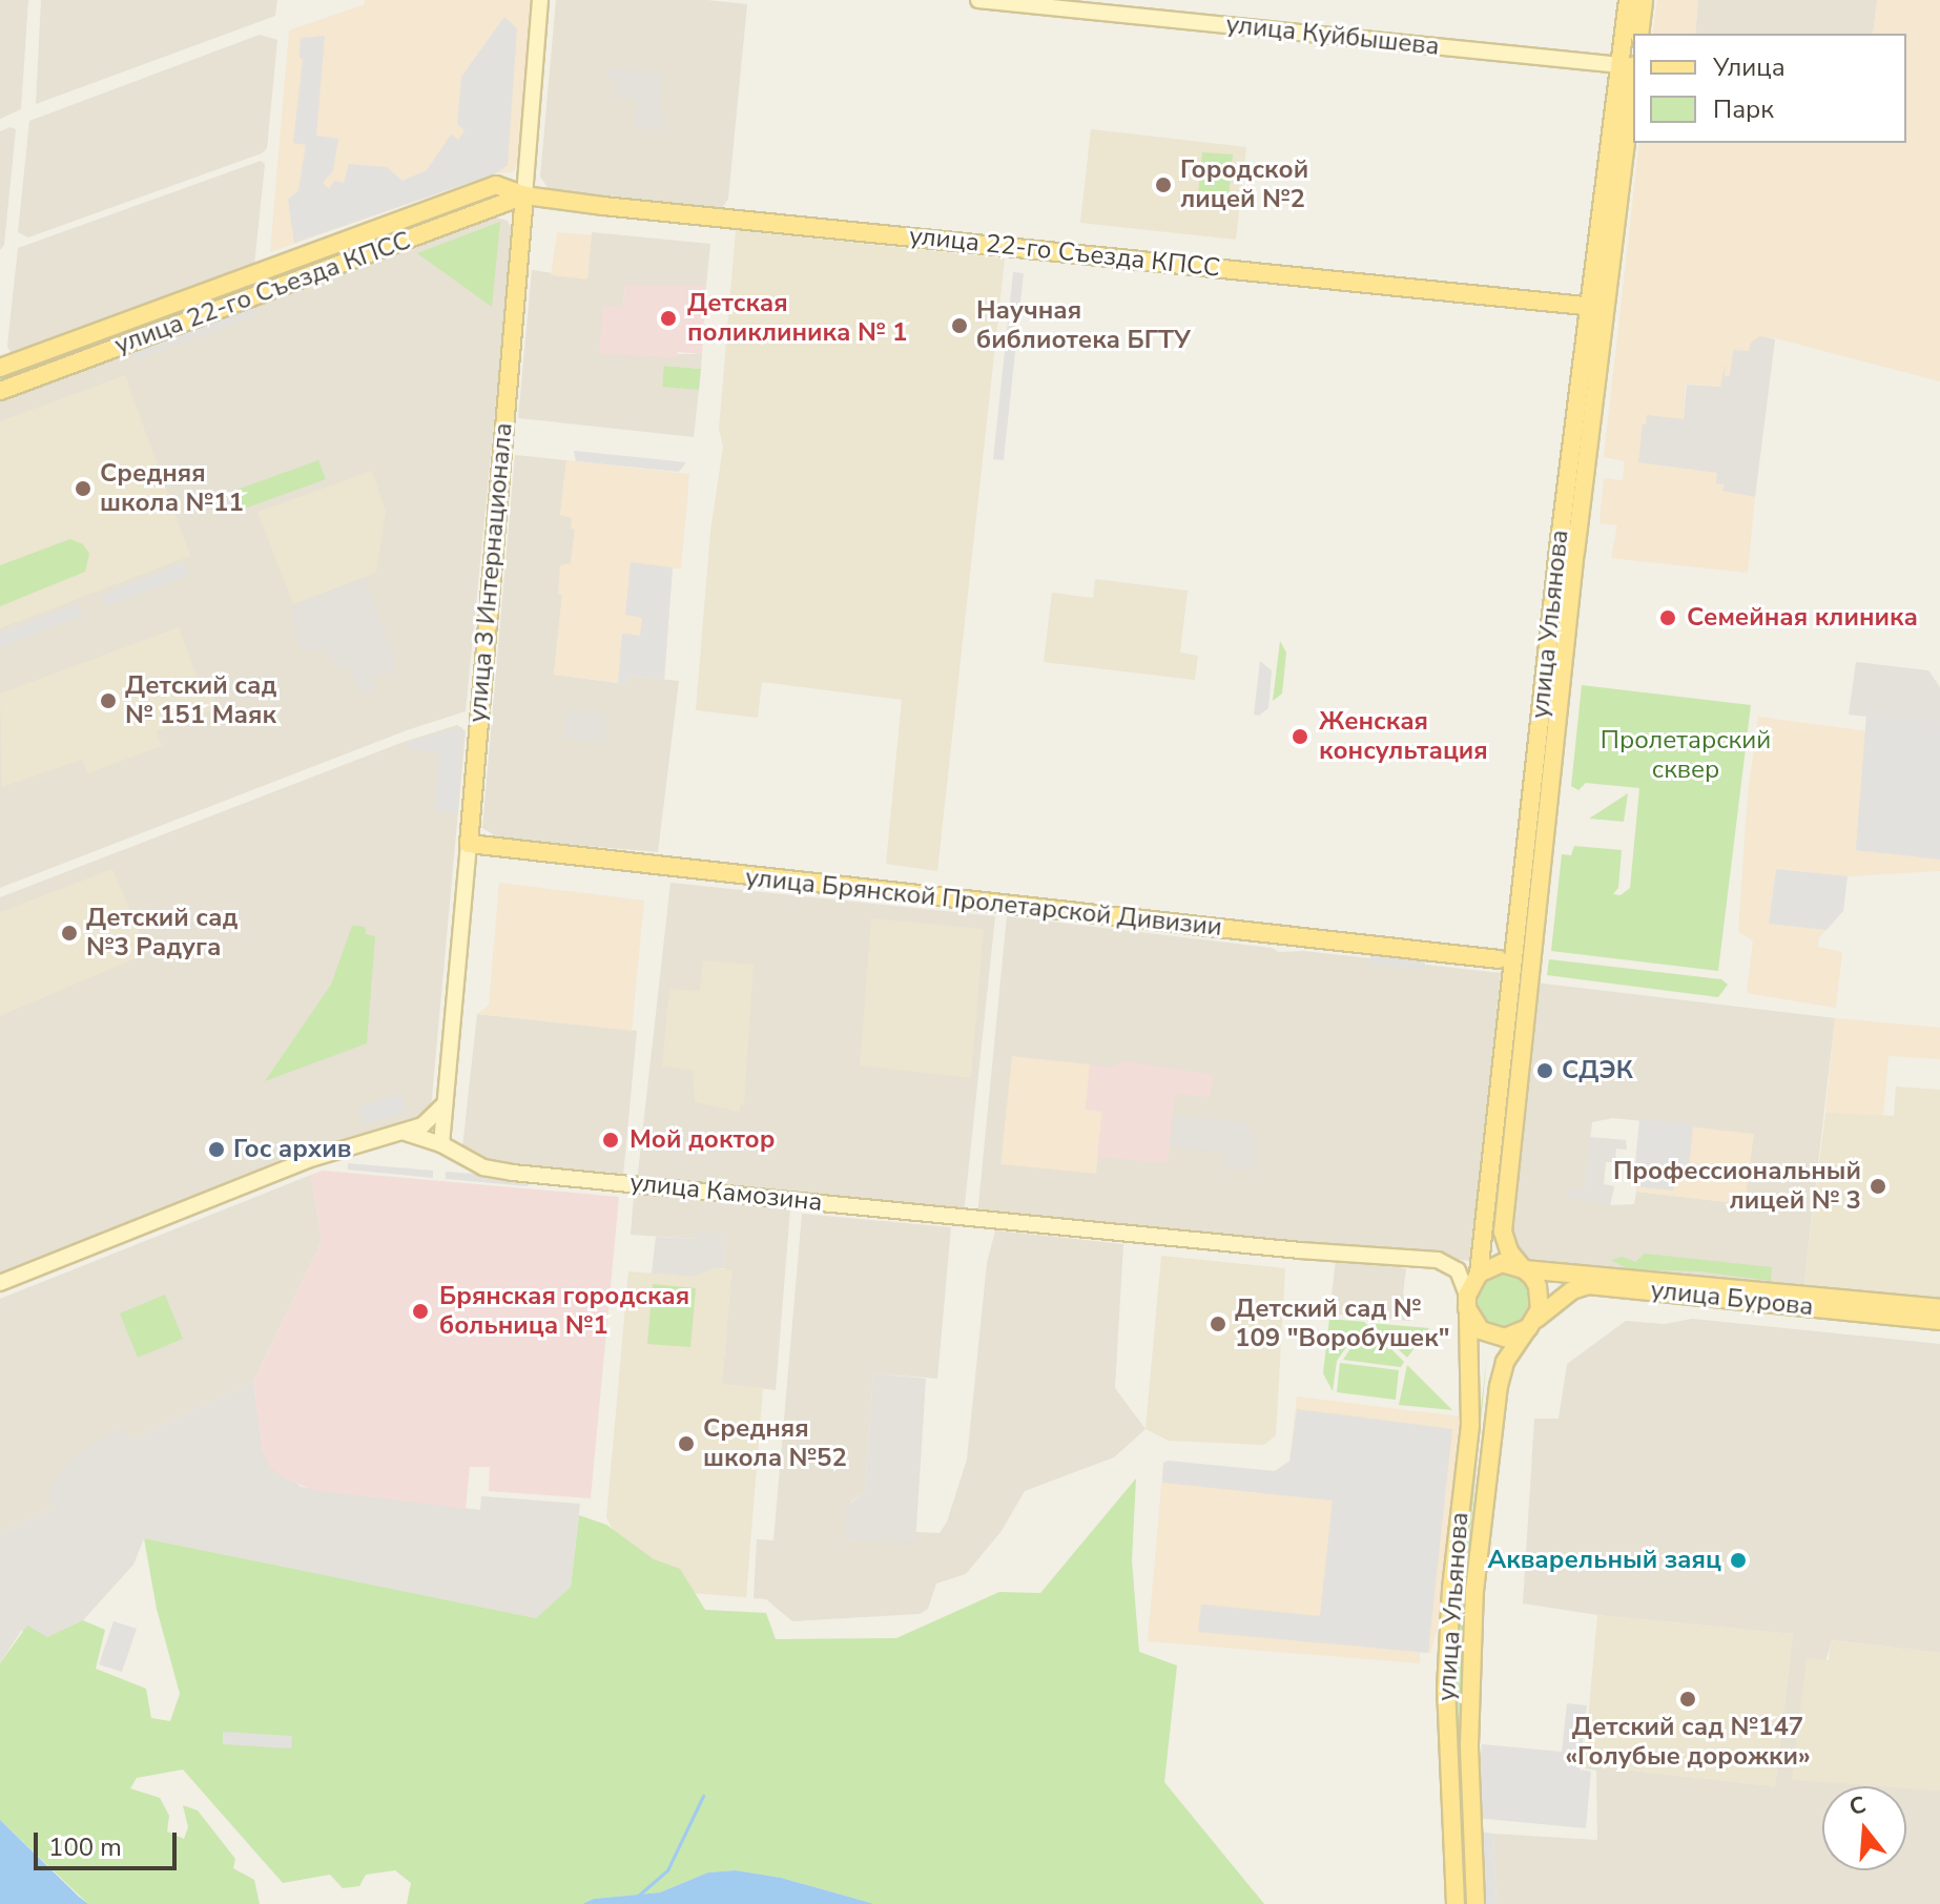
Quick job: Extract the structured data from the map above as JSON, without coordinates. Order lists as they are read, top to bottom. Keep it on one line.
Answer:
{"streets":{"main road":["улица 22-го Съезда КПСС","улица 3 Интернационала","улица Ульянова","улица Брянской Пролетарской Дивизии","улица Бурова"],"street":["улица Куйбышева","улица Камозина"]},"crossings":[["улица Куйбышева","улица Ульянова"],["улица 22-го Съезда КПСС","улица 3 Интернационала"],["улица 22-го Съезда КПСС","улица Ульянова"],["улица 3 Интернационала","улица Брянской Пролетарской Дивизии"],["улица 3 Интернационала","улица Камозина"],["улица Ульянова","улица Камозина"],["улица Ульянова","улица Бурова"],["улица Камозина","улица Бурова"]],"parks":["Пролетарский сквер"],"places":["Городской лицей №2","Детская поликлиника № 1","Научная библиотека БГТУ","Средняя школа №11","Семейная клиника","Детский сад № 151 Маяк","Женская консультация","Детский сад №3 Радуга","СДЭК","Мой доктор","Гос архив","Профессиональный лицей № 3","Брянская городская больница №1","Детский сад № 109 \"Воробушек\"","Средняя школа №52","Акварельный заяц","Детский сад №147 «Голубые дорожки»"],"legend":["Улица","Парк"],"scale_bar":"100 m","north":"top"}
